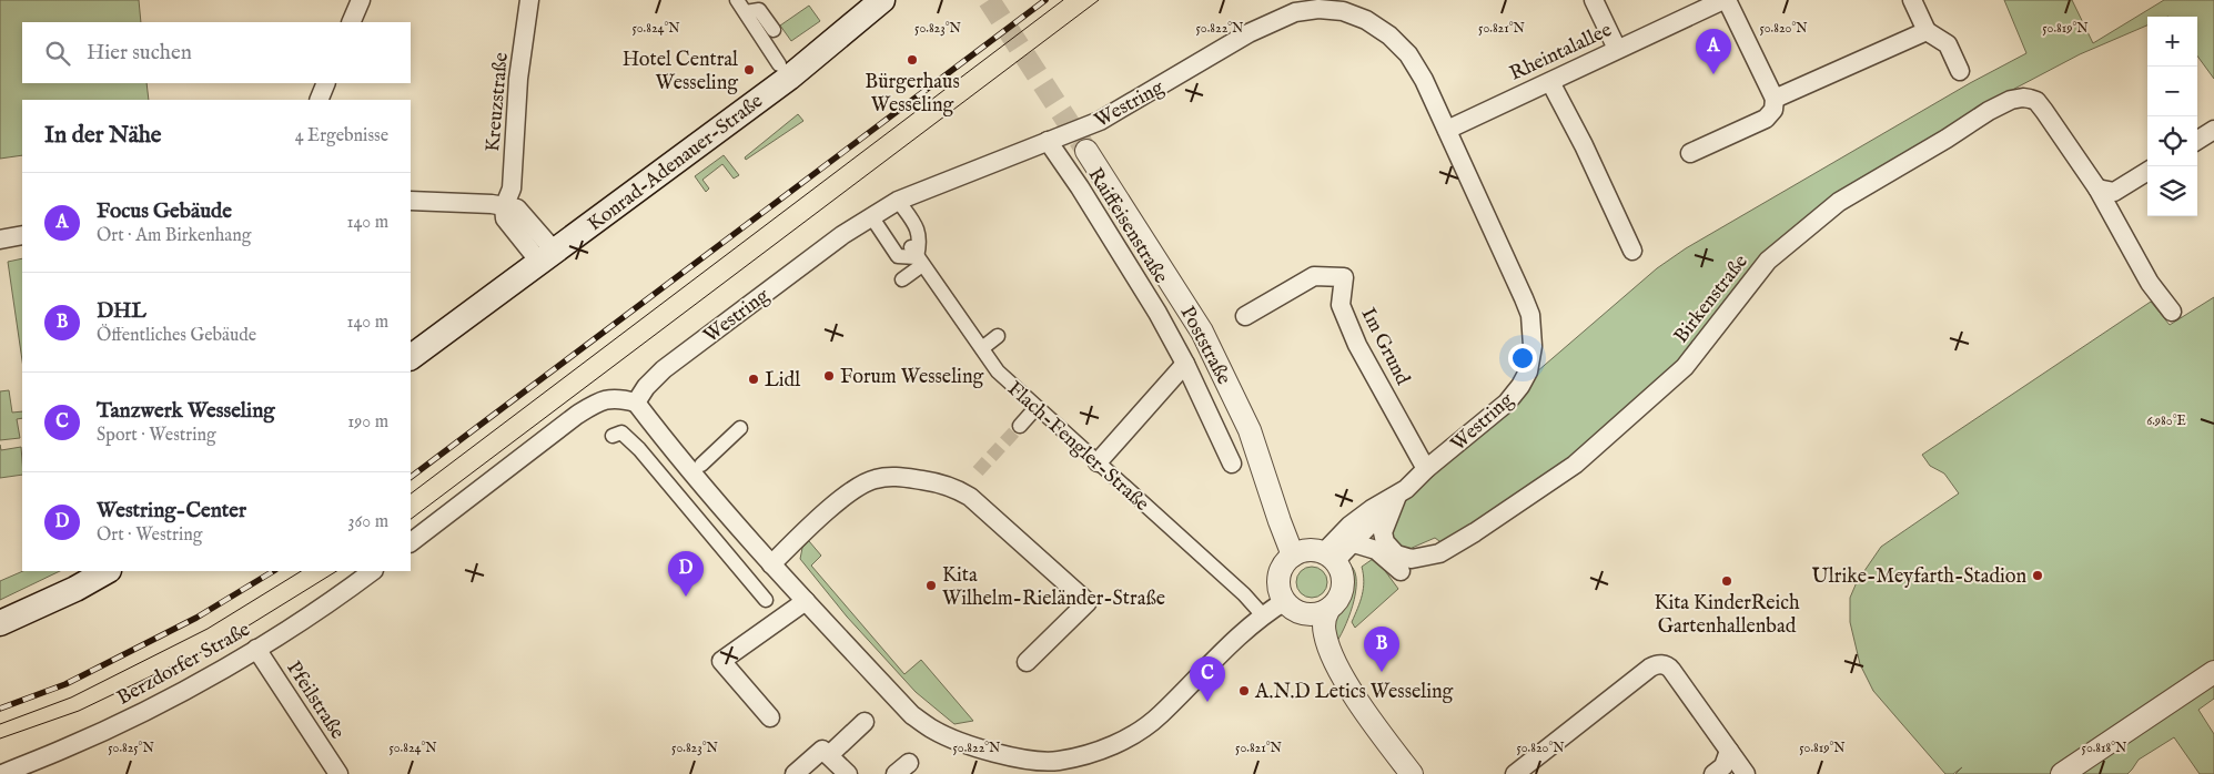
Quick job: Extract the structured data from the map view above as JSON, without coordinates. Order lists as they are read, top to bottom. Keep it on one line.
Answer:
{"streets":{"main road":["Konrad-Adenauer-Straße"],"street":["Rheintalallee","Kreuzstraße","Westring","Raiffeisenstraße","Birkenstraße","Poststraße","Im Grund","Flach-Fengler-Straße","Berzdorfer Straße","Pfeilstraße"]},"crossings":[["Rheintalallee","Westring"],["Westring","Raiffeisenstraße"],["Westring","Birkenstraße"],["Westring","Poststraße"],["Westring","Im Grund"],["Berzdorfer Straße","Pfeilstraße"]],"places":["Bürgerhaus Wesseling","Hotel Central Wesseling","Forum Wesseling","Lidl","Ulrike-Meyfarth-Stadion","Kita KinderReich Gartenhallenbad","Kita Wilhelm-Rieländer-Straße","A.N.D Letics Wesseling"],"page":{"map_buttons":["+","−"],"search":"Hier suchen","pins":["A","D","B","C"],"heading":["In der Nähe","4 Ergebnisse"],"list":[{"mark":"A","name":"Focus Gebäude","note":"Ort · Am Birkenhang","value":"140 m"},{"mark":"B","name":"DHL","note":"Öffentliches Gebäude","value":"140 m"},{"mark":"C","name":"Tanzwerk Wesseling","note":"Sport · Westring","value":"190 m"},{"mark":"D","name":"Westring-Center","note":"Ort · Westring","value":"360 m"}]},"coordinates":["50.824°N","50.823°N","50.822°N","50.821°N","50.820°N","50.819°N","6.980°E","50.825°N","50.818°N"]}
